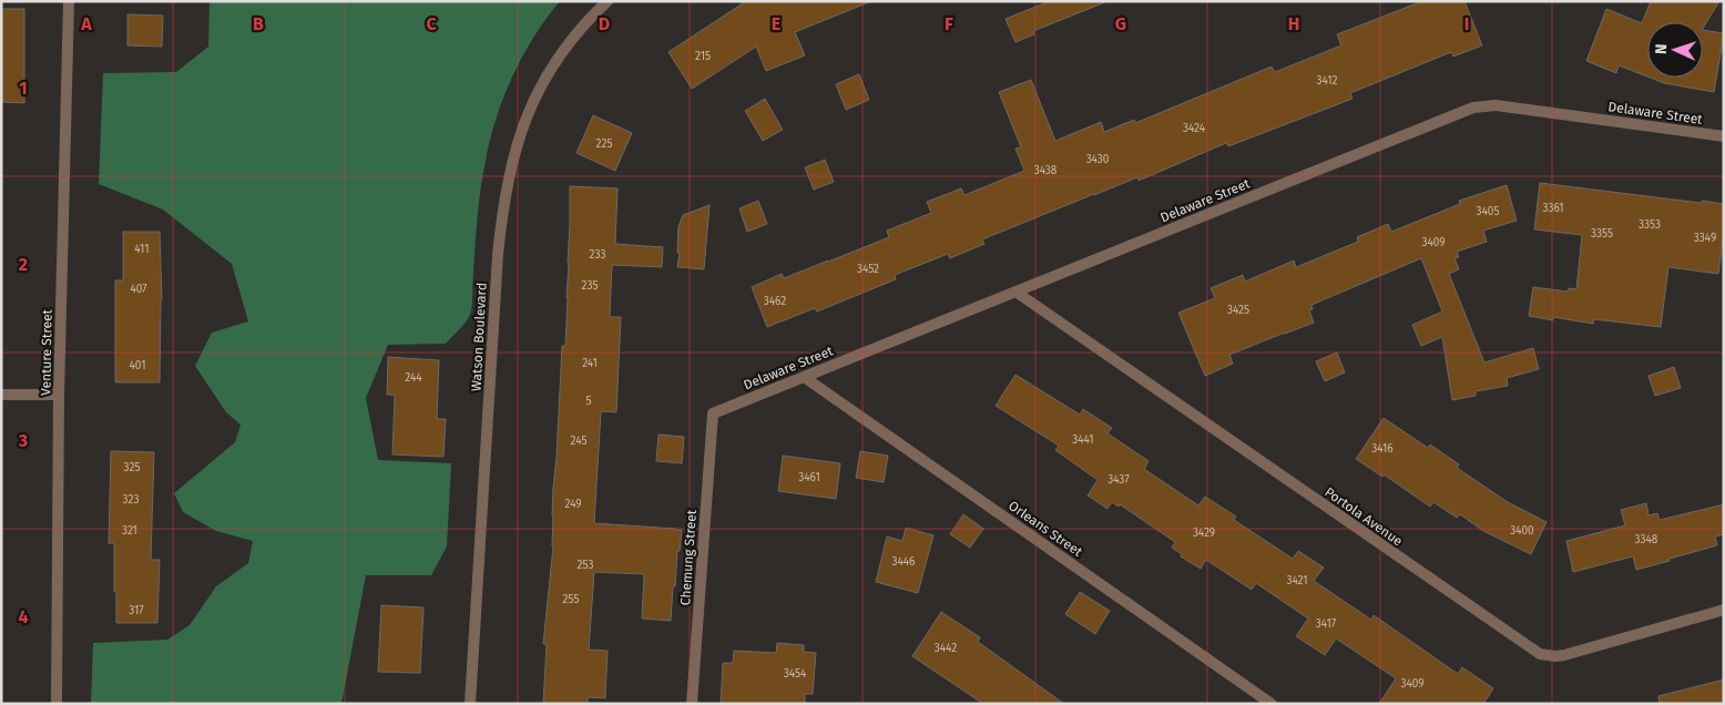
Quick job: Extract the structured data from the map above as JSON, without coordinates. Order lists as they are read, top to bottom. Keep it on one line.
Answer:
{"streets":{"street":["Delaware Street","Watson Boulevard","Venture Street","Portola Avenue","Orleans Street","Chemung Street"]},"crossings":[["Delaware Street","Portola Avenue"],["Delaware Street","Orleans Street"],["Delaware Street","Chemung Street"]],"house_numbers":["215","3412","3424","225","3430","3438","3361","3405","3353","3355","3349","3409","411","233","3452","235","407","3462","3425","241","401","244","5","3441","245","3416","325","3461","3437","323","249","321","3400","3429","3348","3446","253","3421","255","317","3417","3442","3454","3409"],"north":"left","grid":{"columns":["A","B","C","D","E","F","G","H","I"],"rows":["1","2","3","4"]}}
